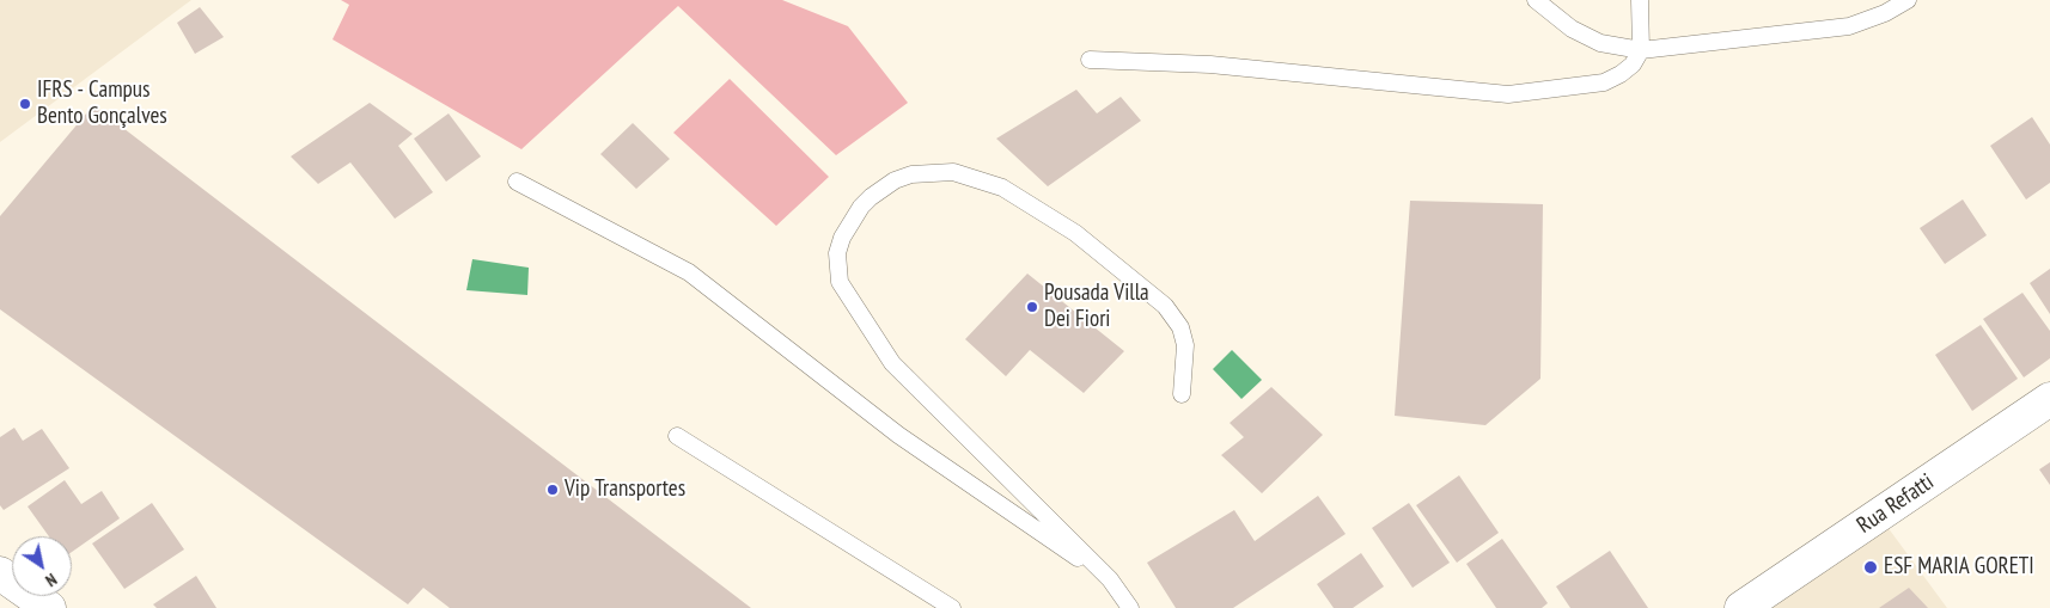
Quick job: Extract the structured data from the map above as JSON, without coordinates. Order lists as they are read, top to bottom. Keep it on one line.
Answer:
{"streets":{"street":["Rua Refatti"]},"places":["IFRS - Campus Bento Gonçalves","Pousada Villa Dei Fiori","Vip Transportes","ESF MARIA GORETI"],"north":"bottom right"}
